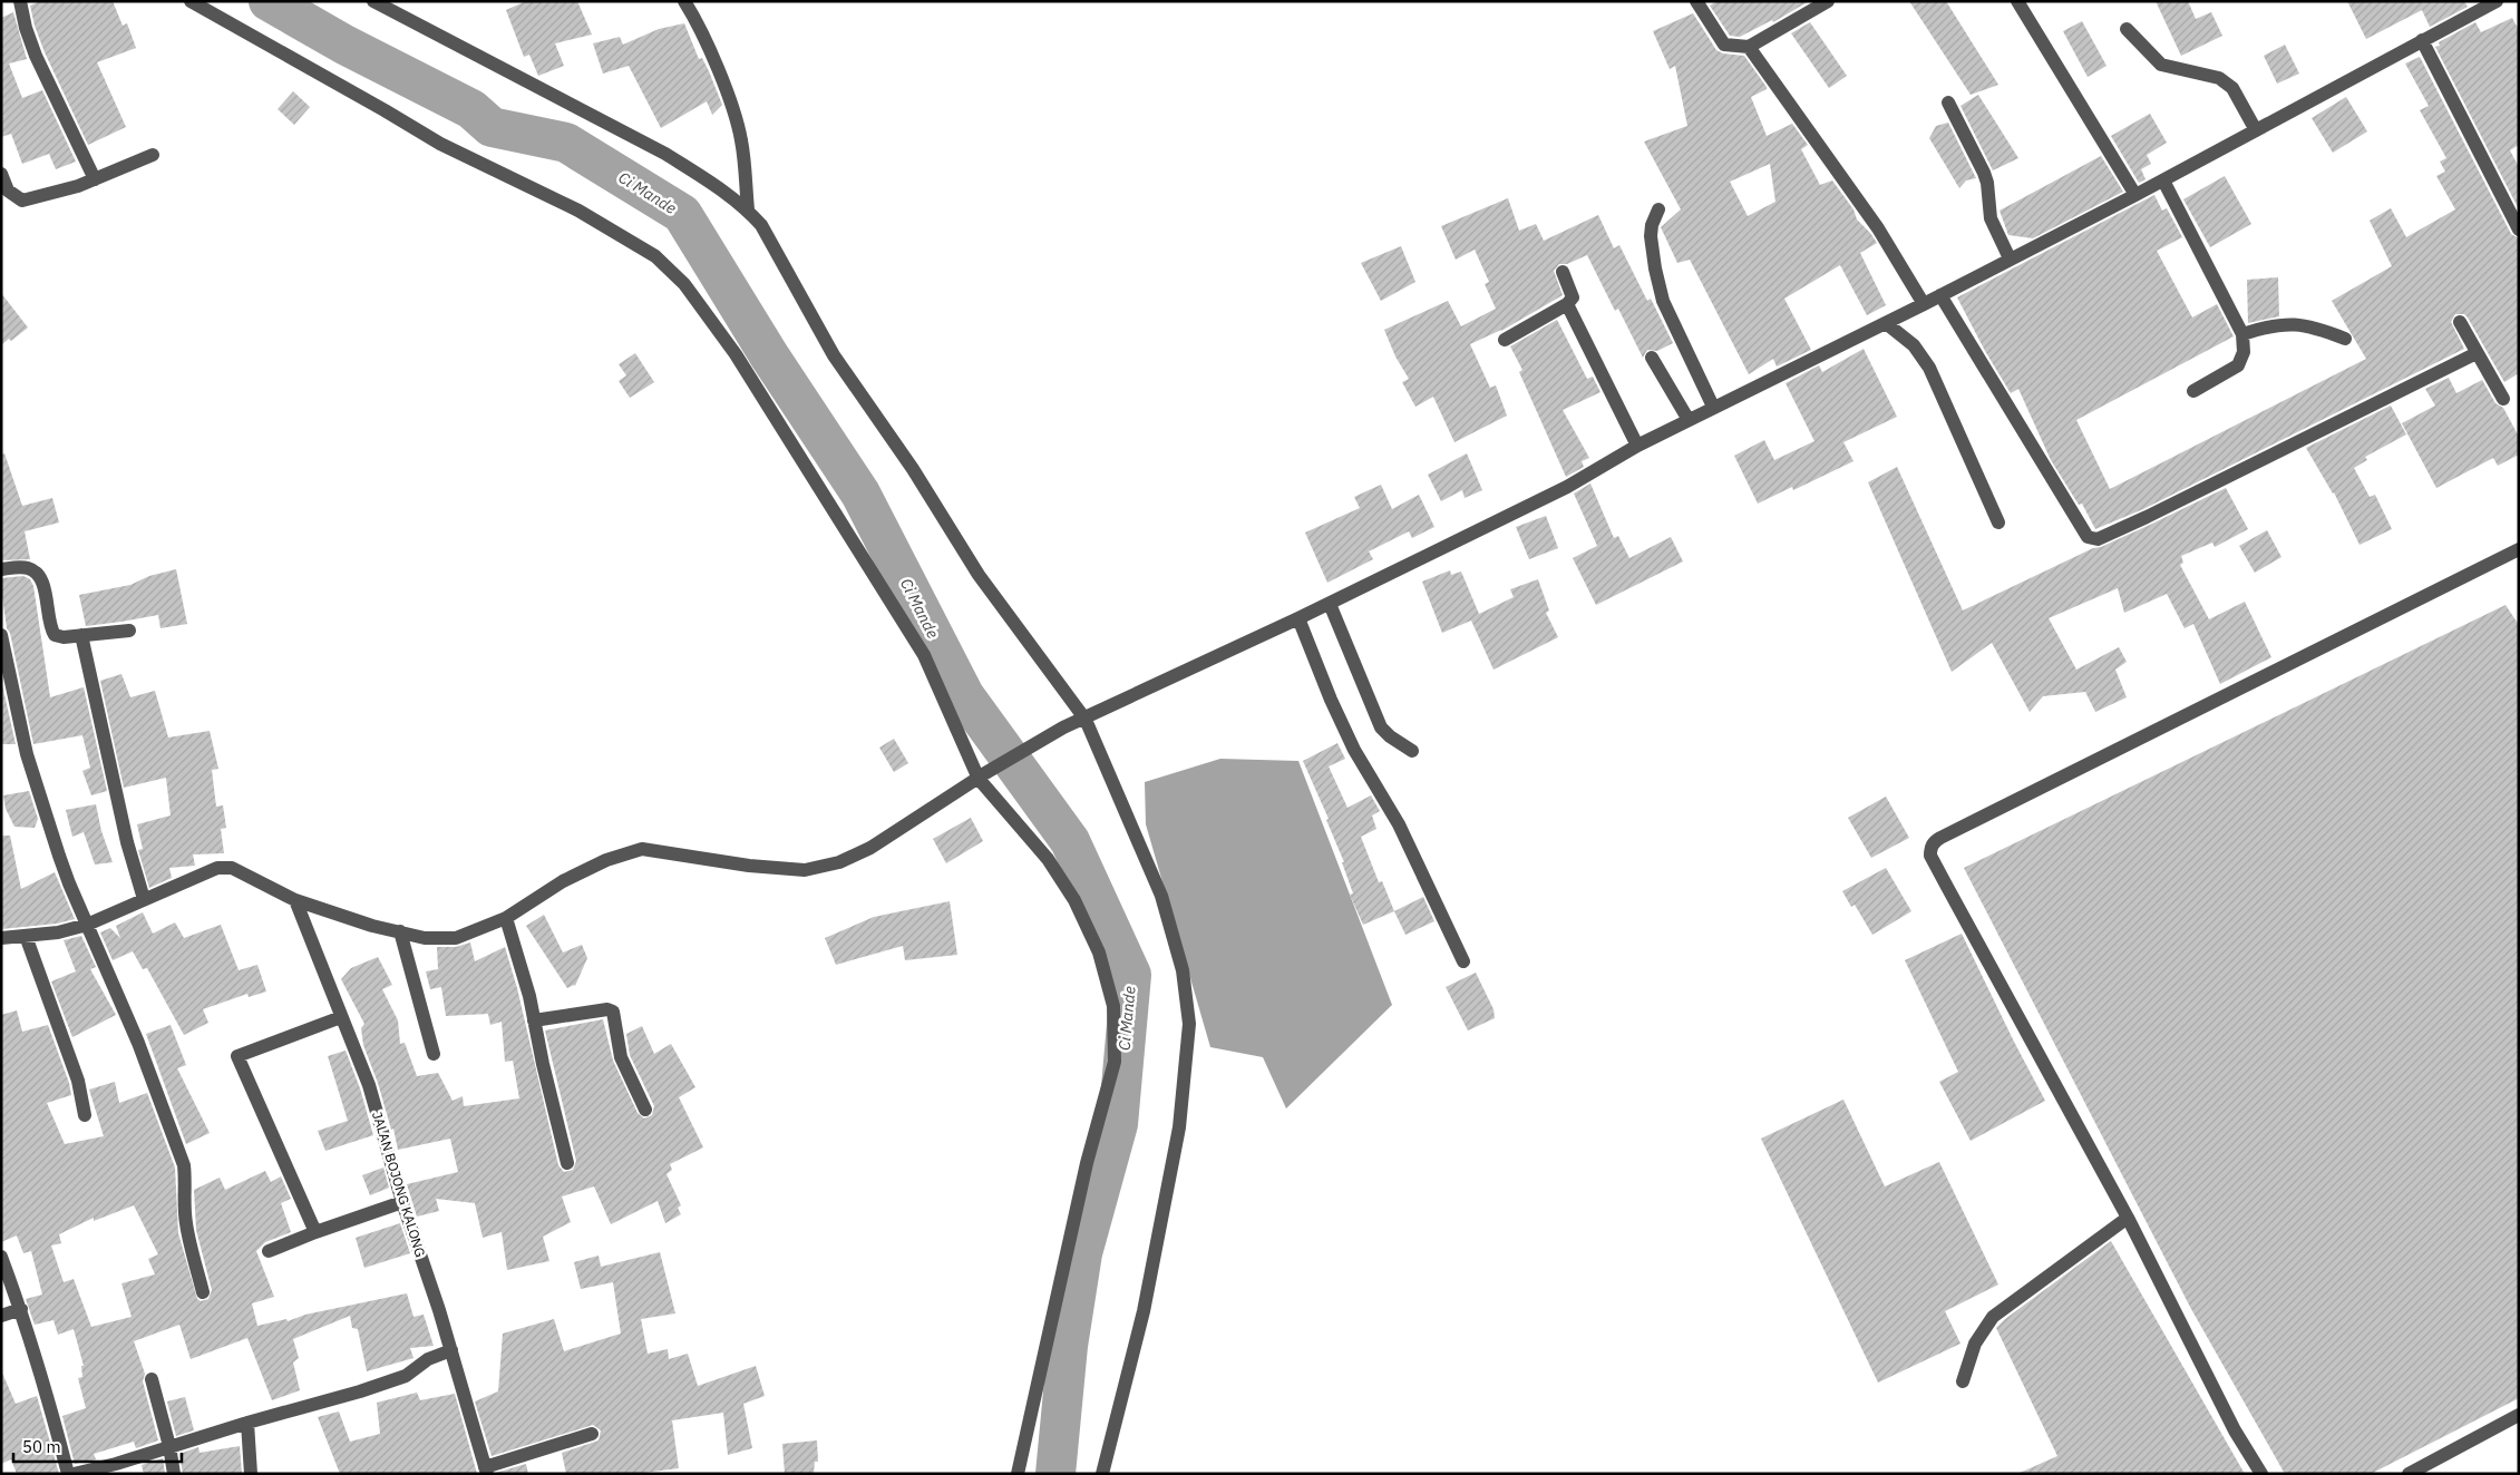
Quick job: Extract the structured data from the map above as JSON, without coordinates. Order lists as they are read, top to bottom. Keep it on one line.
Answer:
{"streets":{"street":["JALAN BOJONG KALONG"]},"water":["Ci Mande"],"scale_bar":"50 m"}
